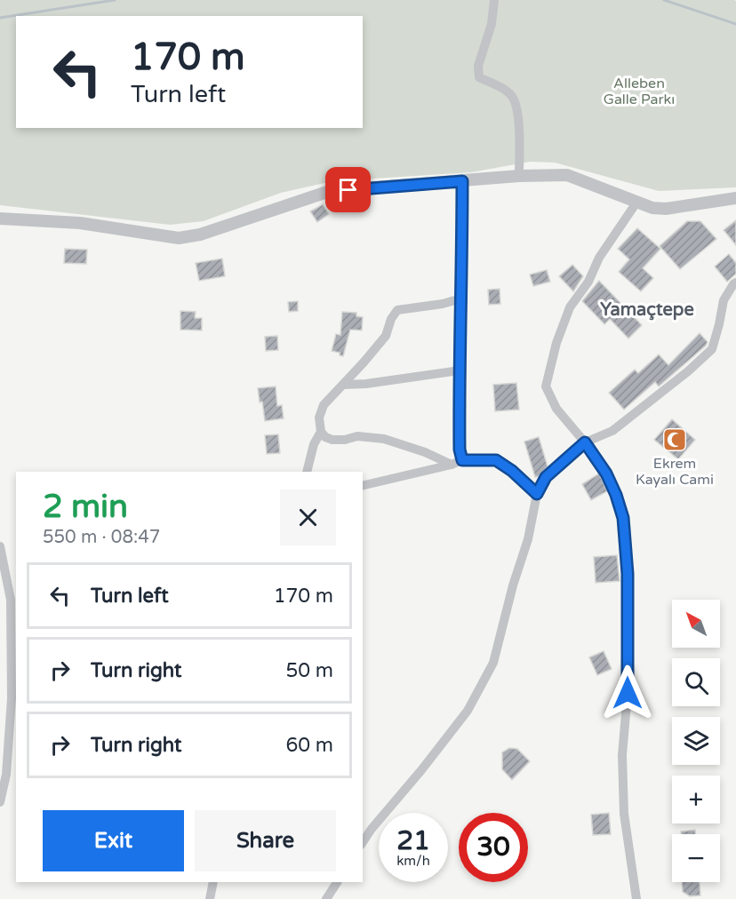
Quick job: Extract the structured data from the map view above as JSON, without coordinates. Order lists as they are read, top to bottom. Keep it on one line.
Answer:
{"districts":["Yamaçtepe"],"parks":["Alleben Galle Parkı"],"places":{"mosque":["Ekrem Kayalı Cami"]},"north":"top left","page":{"turn":["170 m","Turn left"],"heading":["2 min","550 m · 08:47"],"list":[{"name":"Turn left","value":"170 m"},{"name":"Turn right","value":"50 m"},{"name":"Turn right","value":"60 m"}],"map_buttons":["+","−"],"buttons":["Exit","Share"],"speed":"21 km/h","limit":"30"}}
